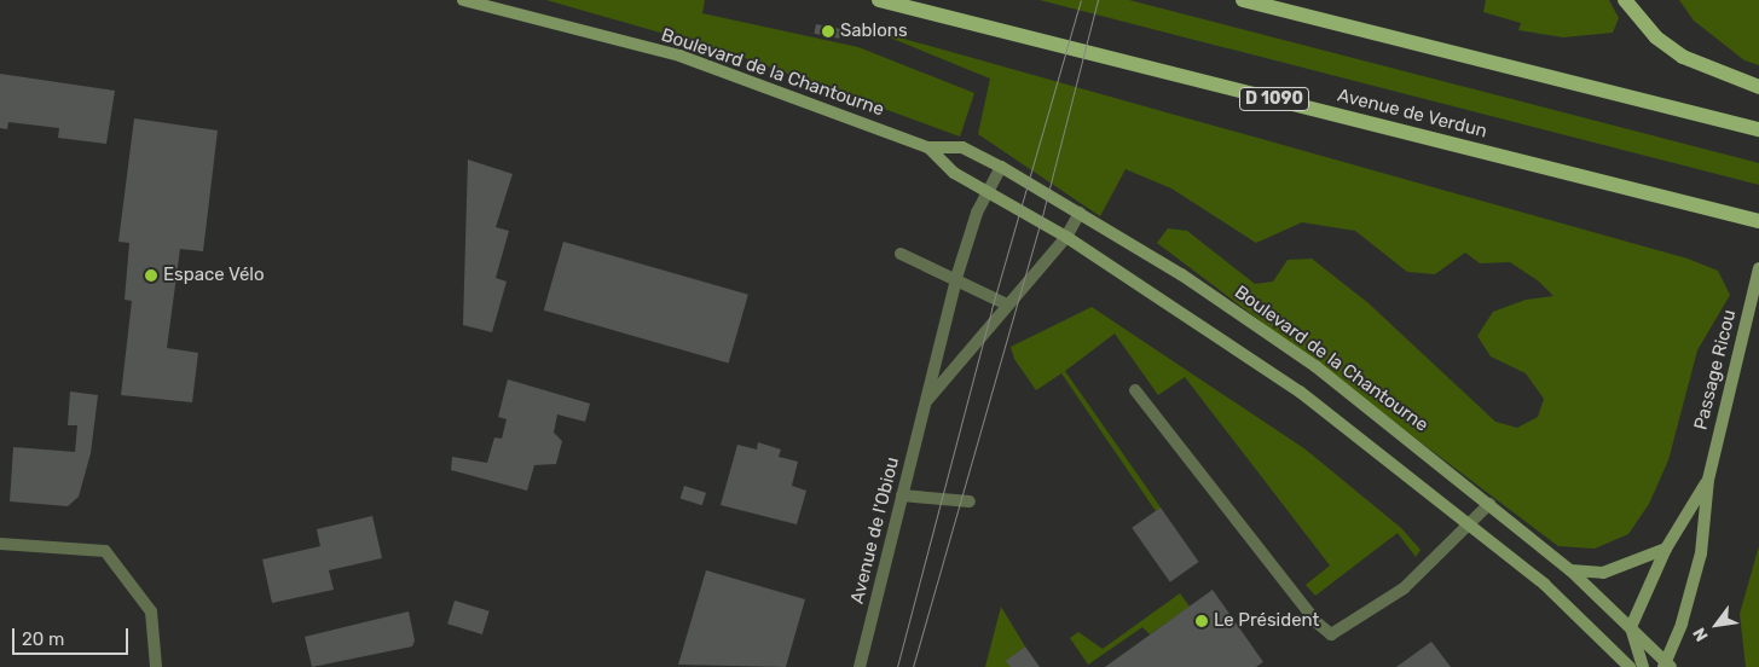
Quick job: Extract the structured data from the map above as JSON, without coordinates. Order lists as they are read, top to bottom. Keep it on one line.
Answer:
{"streets":{"main road":["D 1090","Avenue de Verdun"],"street":["Boulevard de la Chantourne","Passage Ricou","Avenue de l'Obiou"]},"crossings":[["Boulevard de la Chantourne","Avenue de l'Obiou"]],"places":["Sablons","Espace Vélo","Le Président"],"scale_bar":"20 m","north":"bottom left"}
